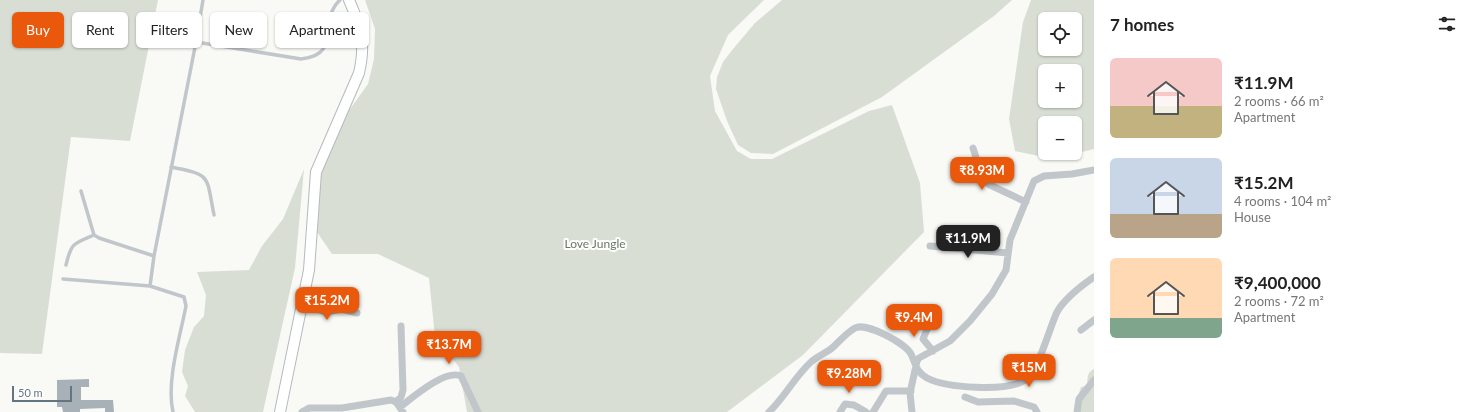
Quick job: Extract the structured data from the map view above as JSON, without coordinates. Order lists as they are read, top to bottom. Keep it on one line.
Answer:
{"parks":["Love Jungle"],"scale_bar":"50 m","page":{"heading":"7 homes","map_buttons":["+","−"],"chip":["Buy","Rent","Filters","New","Apartment"],"list":[{"name":"₹11.9M","note":"2 rooms · 66 m² · Apartment"},{"name":"₹15.2M","note":"4 rooms · 104 m² · House"},{"name":"₹9,400,000","note":"2 rooms · 72 m² · Apartment"}],"price":["₹8.93M","₹11.9M","₹15.2M","₹9.4M","₹13.7M","₹15M","₹9.28M"],"scale":"50 m"}}
